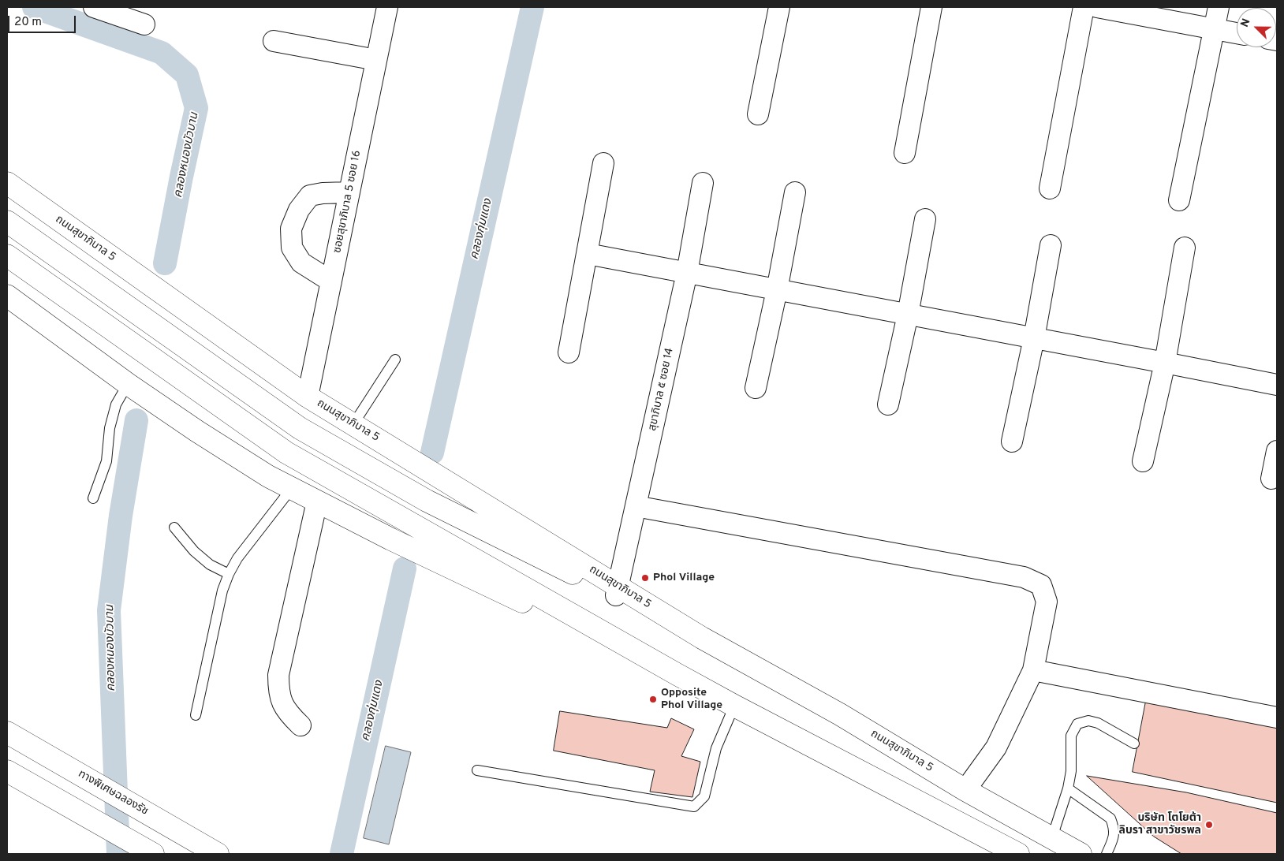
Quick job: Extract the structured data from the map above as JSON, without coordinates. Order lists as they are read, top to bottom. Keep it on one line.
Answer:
{"streets":{"main road":["ถนนสุขาภิบาล 5","ทางพิเศษฉลองรัช"],"street":["ซอยสุขาภิบาล 5 ซอย 16","สุขาภิบาล ๕ ซอย 14"]},"crossings":[["ซอยสุขาภิบาล 5 ซอย 16","ถนนสุขาภิบาล 5"],["ถนนสุขาภิบาล 5","สุขาภิบาล ๕ ซอย 14"]],"water":["คลองหนองบัวบาน","คลองกุ่มแดง"],"places":["Phol Village","Opposite Phol Village","บริษัท โตโยต้า ลิบรา สาขาวัชรพล"],"scale_bar":"20 m","north":"top left"}
